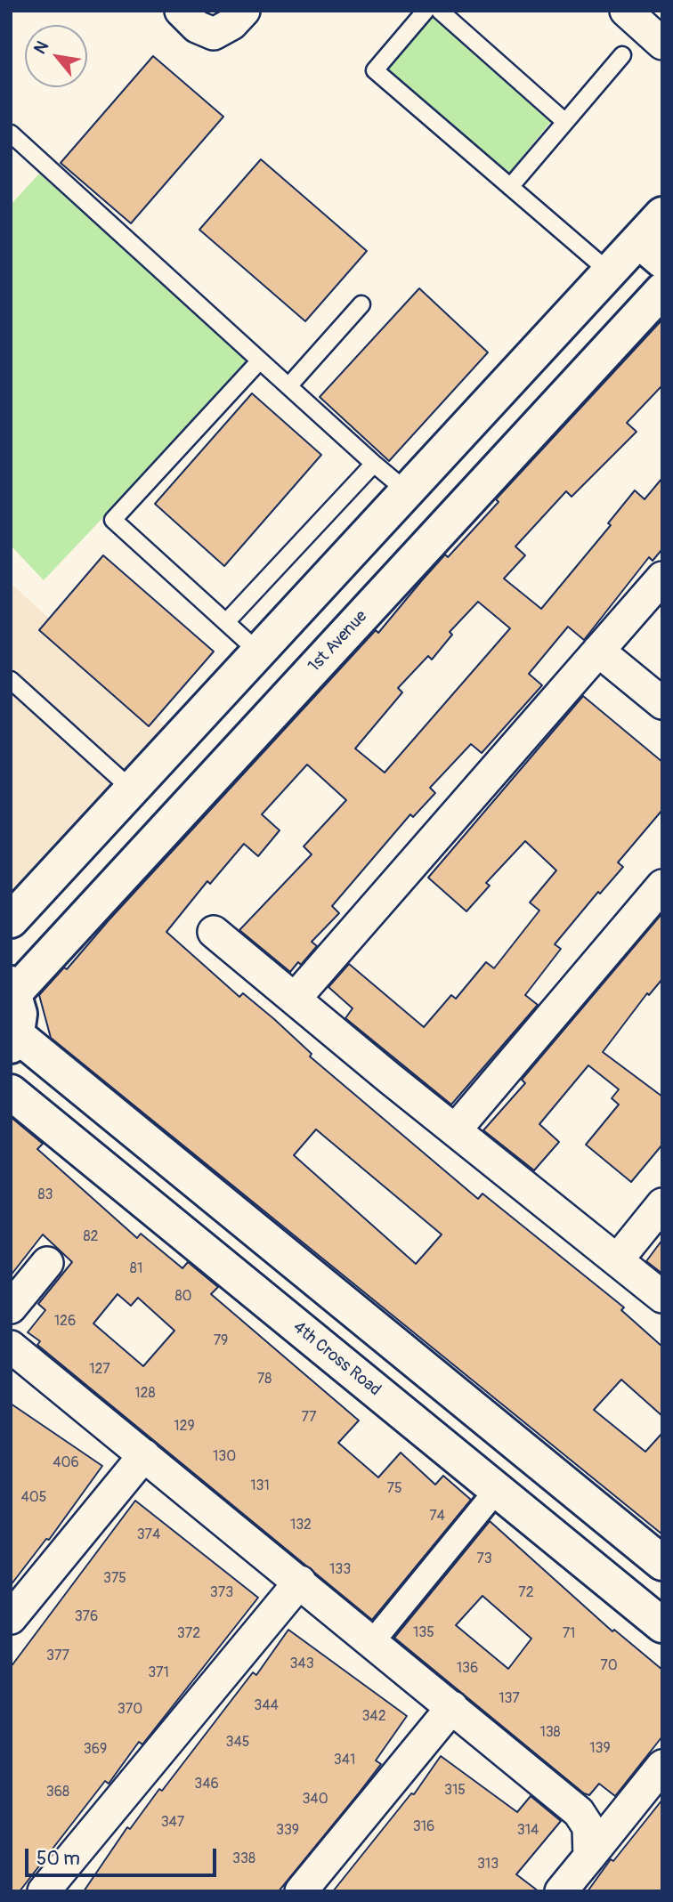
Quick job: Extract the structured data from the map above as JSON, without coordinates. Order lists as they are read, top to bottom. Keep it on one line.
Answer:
{"streets":{"main road":["1st Avenue","4th Cross Road"]},"house_numbers":["83","82","81","80","126","79","127","78","128","77","129","130","406","131","75","405","74","132","374","73","133","375","373","72","376","135","372","71","377","343","70","136","371","137","344","370","342","138","345","139","369","341","346","315","368","340","347","316","339","314","338","313"],"scale_bar":"50 m","north":"top left"}
